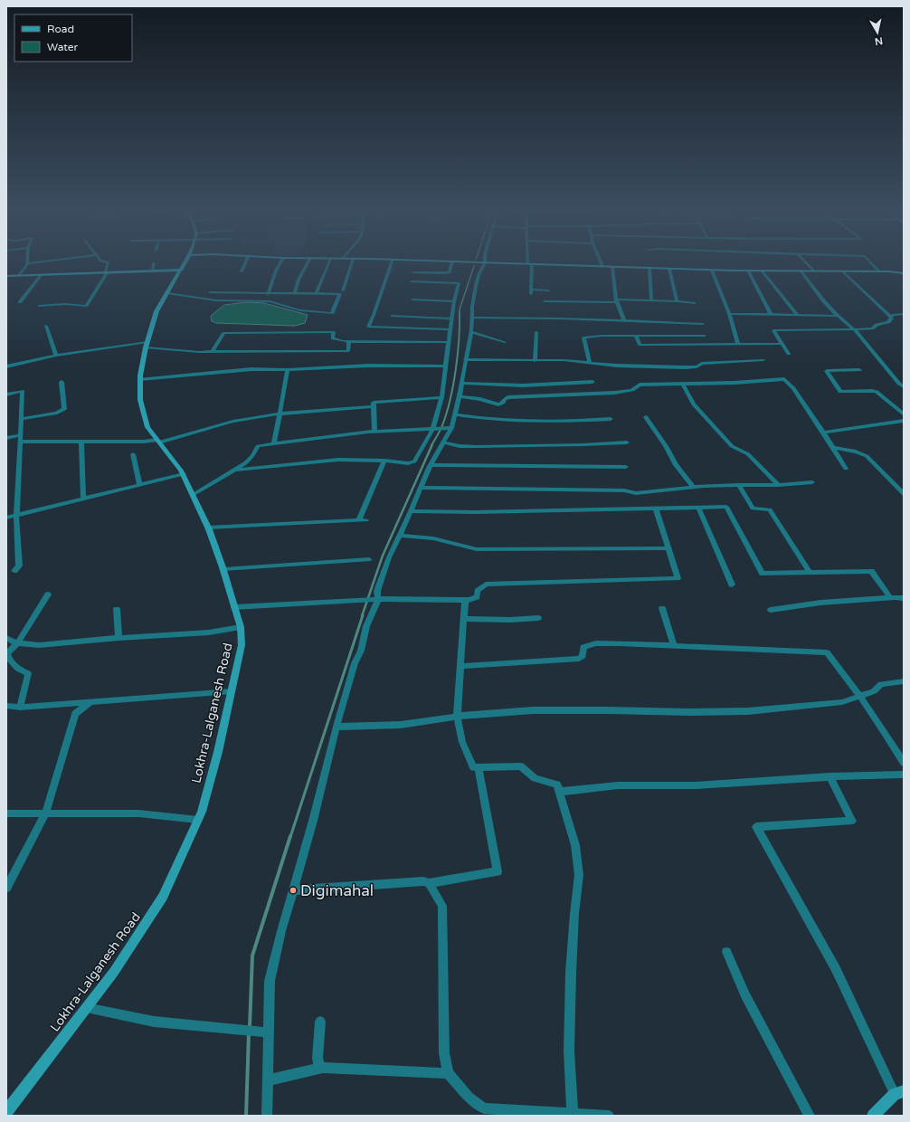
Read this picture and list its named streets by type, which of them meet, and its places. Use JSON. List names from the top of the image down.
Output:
{
  "streets": {
    "main road": ["Lokhra-Lalganesh Road"]
  },
  "places": ["Digimahal"],
  "legend": ["Road", "Water"],
  "north": "bottom"
}
